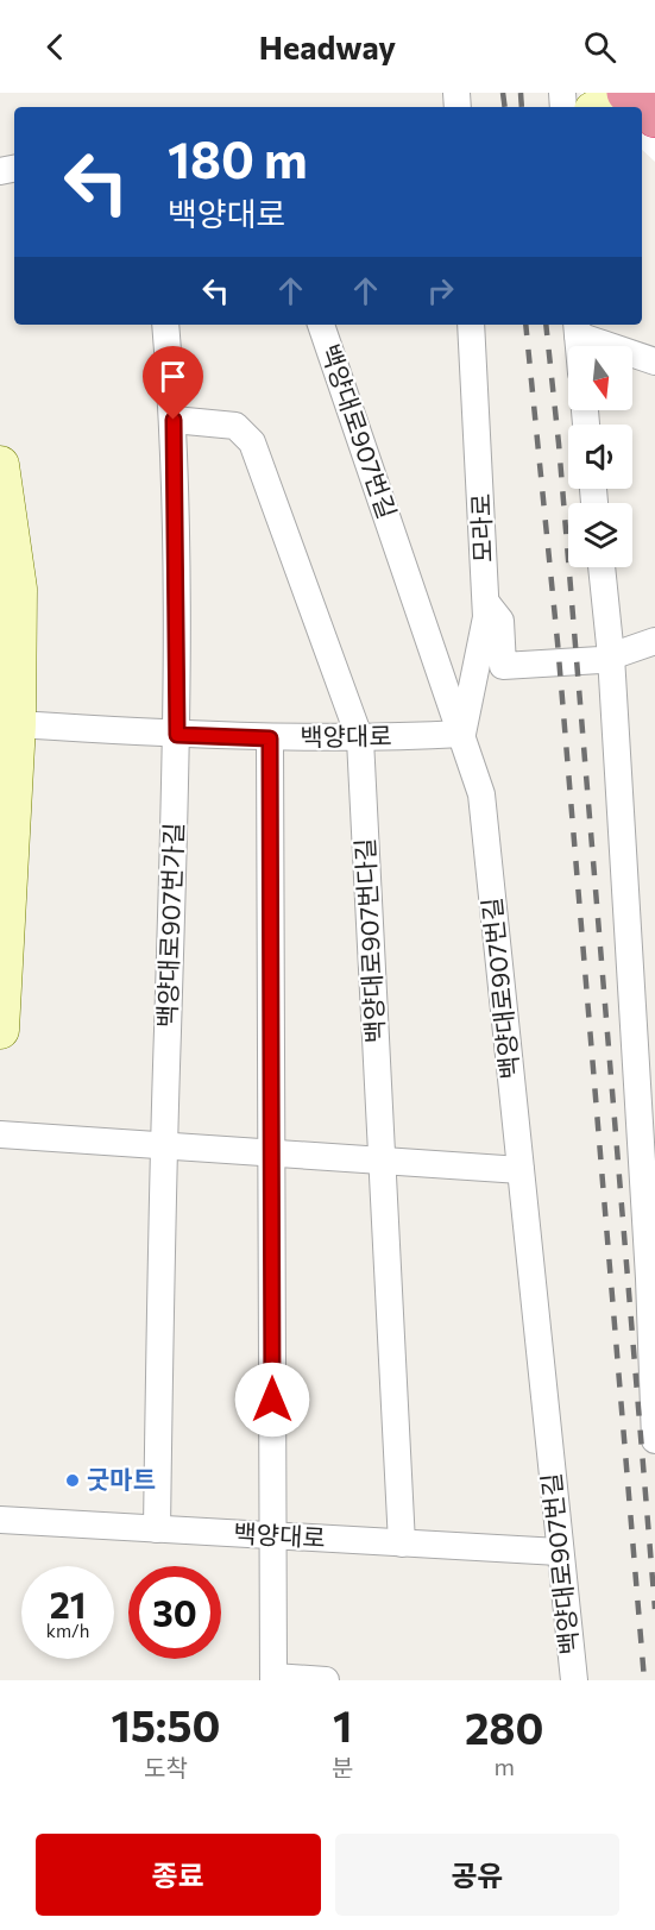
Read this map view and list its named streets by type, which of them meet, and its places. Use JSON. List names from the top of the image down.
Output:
{
  "streets": {
    "street": [
      "백양대로907번길",
      "모라로",
      "백양대로",
      "백양대로907번가길",
      "백양대로907번다길"
    ]
  },
  "crossings": [
    ["백양대로907번길", "모라로"],
    ["백양대로907번길", "백양대로"],
    ["모라로", "백양대로"],
    ["백양대로", "백양대로907번가길"],
    ["백양대로", "백양대로907번다길"],
    ["백양대로907번가길", "백양대로907번다길"]
  ],
  "places": ["굿마트"],
  "north": "bottom",
  "page": {
    "header": "Headway",
    "turn": ["180 m", "백양대로"],
    "speed": "21 km/h",
    "limit": "30",
    "eta": [
      "15:50",
      "도착",
      "1",
      "분",
      "280",
      "m"
    ],
    "buttons": ["종료", "공유"]
  }
}
